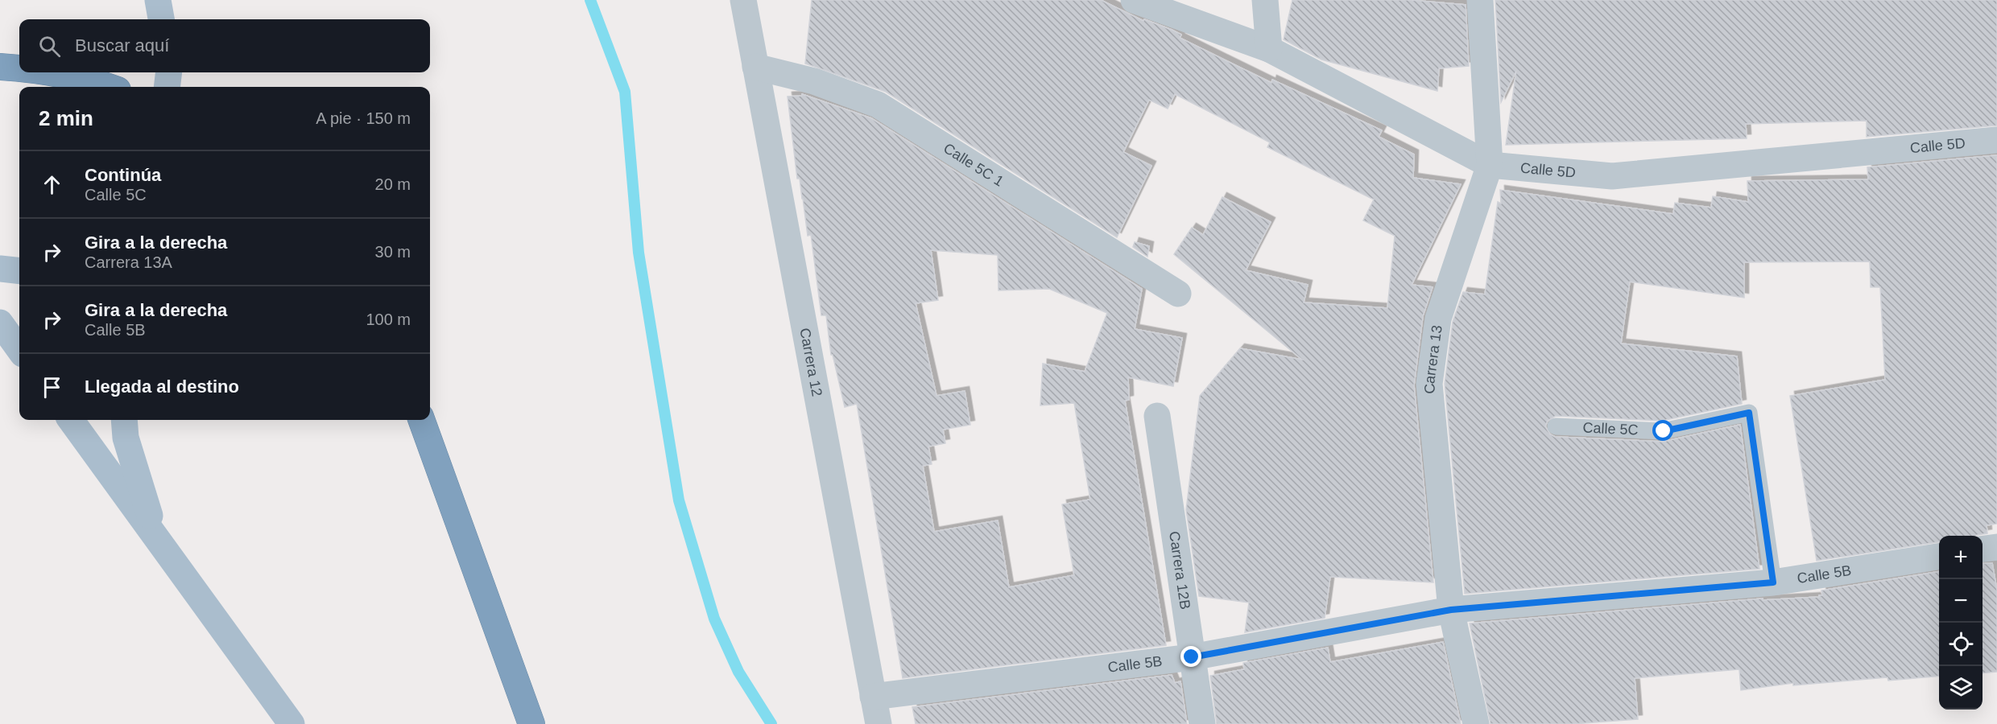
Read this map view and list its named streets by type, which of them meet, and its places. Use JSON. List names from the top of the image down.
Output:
{
  "streets": {
    "street": [
      "Calle 5D",
      "Calle 5C 1",
      "Carrera 13",
      "Carrera 12",
      "Carrera 12B",
      "Calle 5B"
    ],
    "lane": ["Calle 5C"]
  },
  "crossings": [
    ["Calle 5D", "Carrera 13"],
    ["Calle 5C 1", "Carrera 12"],
    ["Carrera 13", "Calle 5B"],
    ["Carrera 12", "Calle 5B"],
    ["Calle 5C", "Calle 5B"],
    ["Carrera 12B", "Calle 5B"]
  ],
  "page": {
    "search": "Buscar aquí",
    "heading": ["2 min", "A pie · 150 m"],
    "list": [
      ["Continúa", "Calle 5C", "20 m"],
      ["Gira a la derecha", "Carrera 13A", "30 m"],
      ["Gira a la derecha", "Calle 5B", "100 m"],
      "Llegada al destino"
    ],
    "map_buttons": ["+", "−"]
  }
}
